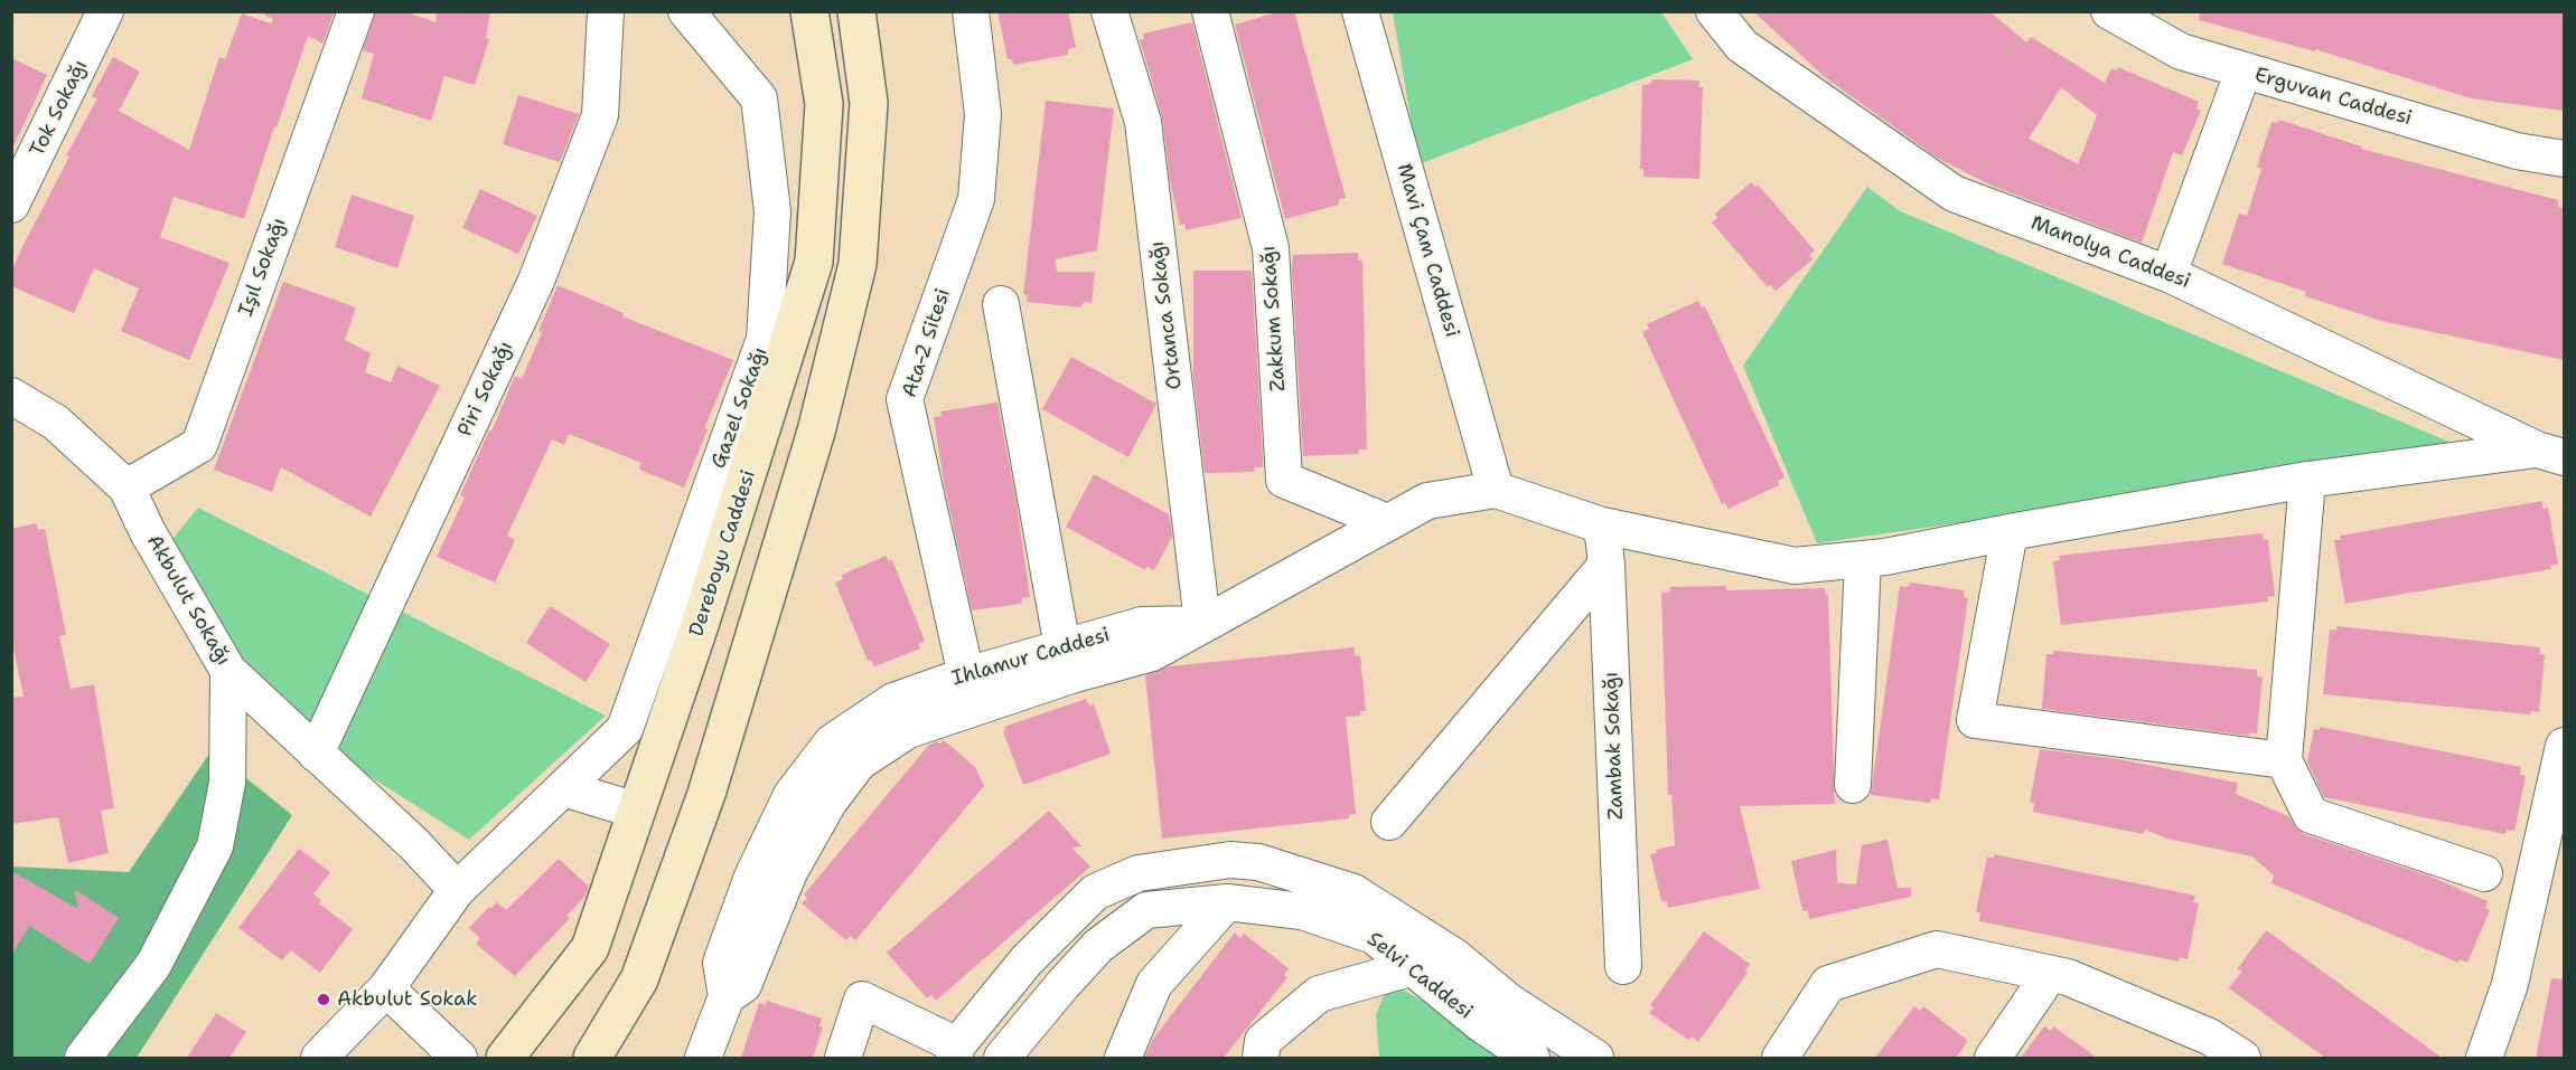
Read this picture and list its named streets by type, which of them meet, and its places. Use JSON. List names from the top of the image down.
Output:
{
  "streets": {
    "main road": ["Dereboyu Caddesi"],
    "street": [
      "Erguvan Caddesi",
      "Tok Sokağı",
      "Mavi Çam Caddesi",
      "Manolya Caddesi",
      "Işıl Sokağı",
      "Ortanca Sokağı",
      "Zakkum Sokağı",
      "Ata-2 Sitesi",
      "Piri Sokağı",
      "Gazel Sokağı",
      "Akbulut Sokağı",
      "Ihlamur Caddesi",
      "Zambak Sokağı",
      "Selvi Caddesi"
    ]
  },
  "crossings": [
    ["Mavi Çam Caddesi", "Ihlamur Caddesi"],
    ["Işıl Sokağı", "Akbulut Sokağı"],
    ["Ortanca Sokağı", "Ihlamur Caddesi"],
    ["Zakkum Sokağı", "Ihlamur Caddesi"],
    ["Ata-2 Sitesi", "Ihlamur Caddesi"],
    ["Piri Sokağı", "Akbulut Sokağı"],
    ["Gazel Sokağı", "Akbulut Sokağı"]
  ],
  "places": ["Akbulut Sokak"]
}
